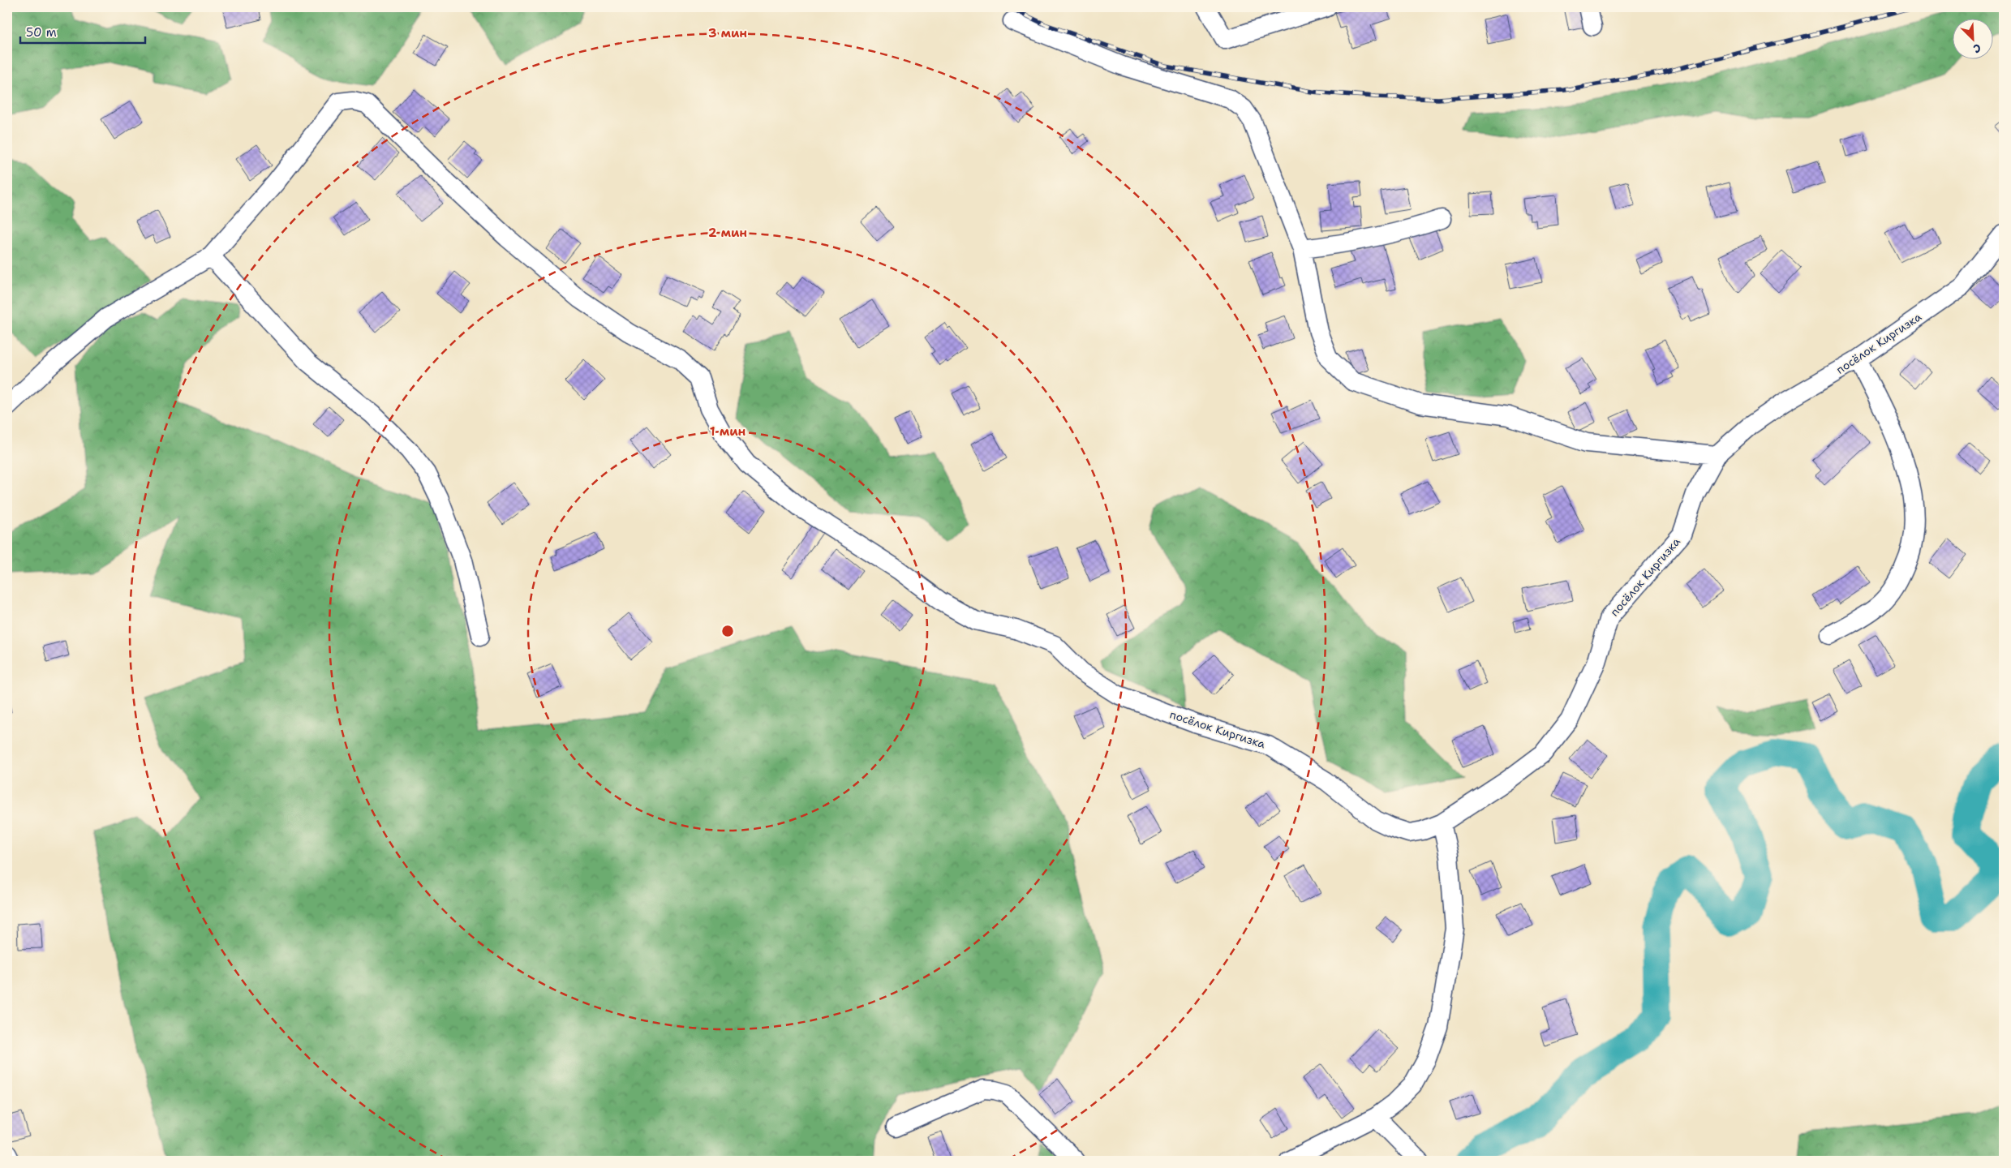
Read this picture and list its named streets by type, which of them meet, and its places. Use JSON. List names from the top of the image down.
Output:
{
  "streets": {
    "street": ["посёлок Киргизка"]
  },
  "scale_bar": "50 m",
  "north": "bottom right",
  "rings": ["3 мин", "2 мин", "1 мин"]
}
